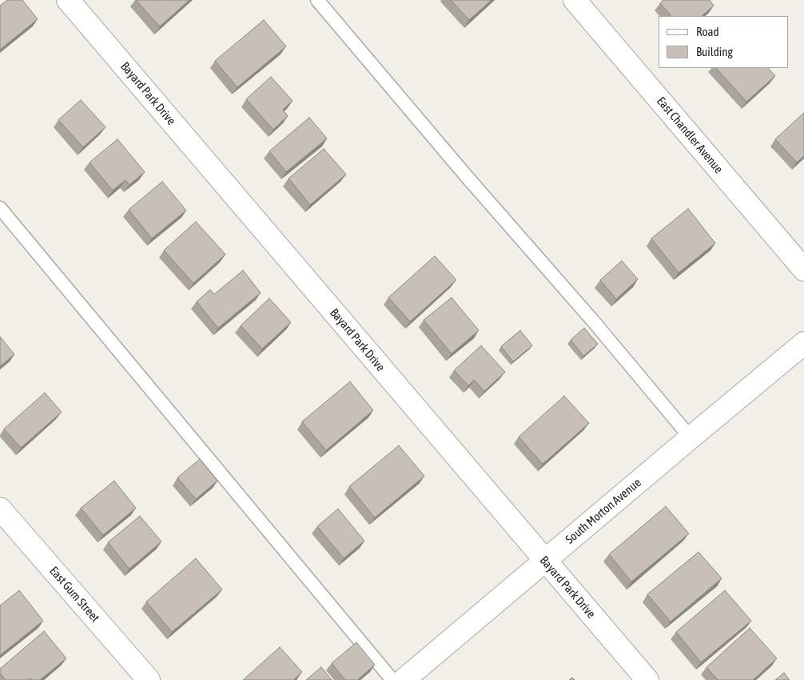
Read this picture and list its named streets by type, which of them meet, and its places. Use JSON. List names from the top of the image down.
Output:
{
  "streets": {
    "street": [
      "Bayard Park Drive",
      "East Chandler Avenue",
      "South Morton Avenue",
      "East Gum Street"
    ]
  },
  "crossings": [
    ["Bayard Park Drive", "South Morton Avenue"]
  ],
  "legend": ["Road", "Building"]
}
